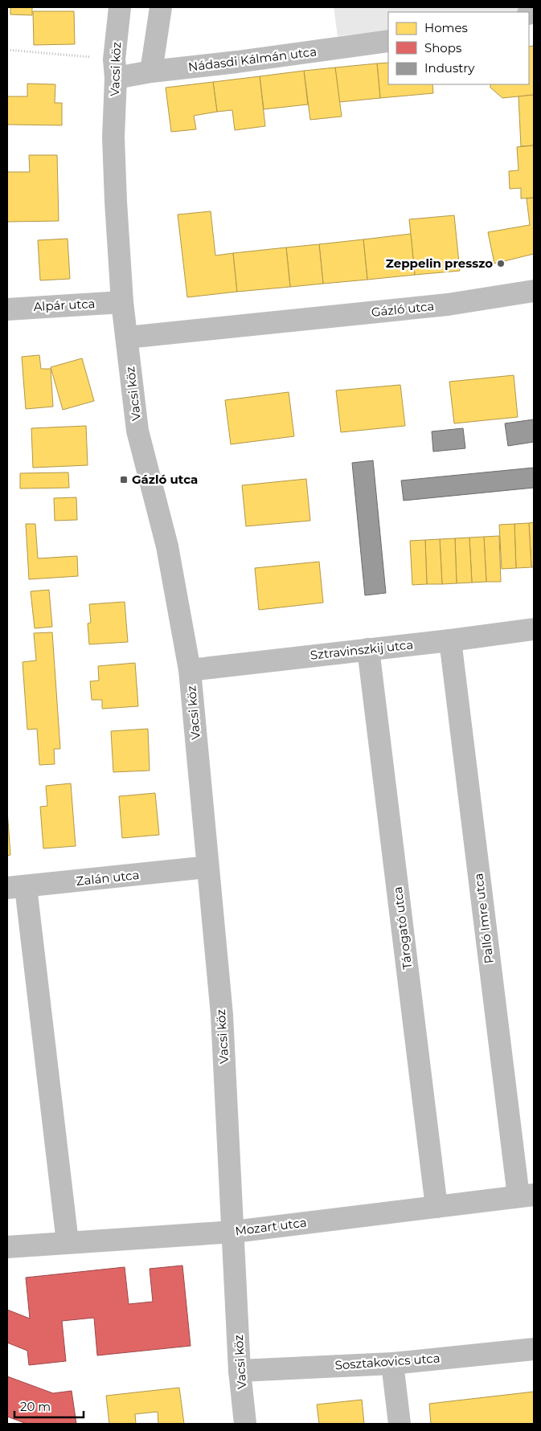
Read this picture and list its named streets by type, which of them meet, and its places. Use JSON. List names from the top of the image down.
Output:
{
  "streets": {
    "street": [
      "Nádasdi Kálmán utca",
      "Vacsi köz",
      "Alpár utca",
      "Gázló utca",
      "Sztravinszkij utca",
      "Zalán utca",
      "Palló Imre utca",
      "Tárogató utca",
      "Mozart utca",
      "Sosztakovics utca"
    ]
  },
  "crossings": [
    ["Nádasdi Kálmán utca", "Vacsi köz"],
    ["Vacsi köz", "Alpár utca"],
    ["Vacsi köz", "Gázló utca"],
    ["Vacsi köz", "Sztravinszkij utca"],
    ["Vacsi köz", "Zalán utca"],
    ["Vacsi köz", "Mozart utca"],
    ["Vacsi köz", "Sosztakovics utca"],
    ["Sztravinszkij utca", "Palló Imre utca"],
    ["Sztravinszkij utca", "Tárogató utca"],
    ["Palló Imre utca", "Mozart utca"],
    ["Tárogató utca", "Mozart utca"]
  ],
  "places": {
    "other": ["Zeppelin presszo"],
    "transit": ["Gázló utca"]
  },
  "legend": ["Homes", "Shops", "Industry"],
  "scale_bar": "20 m"
}
